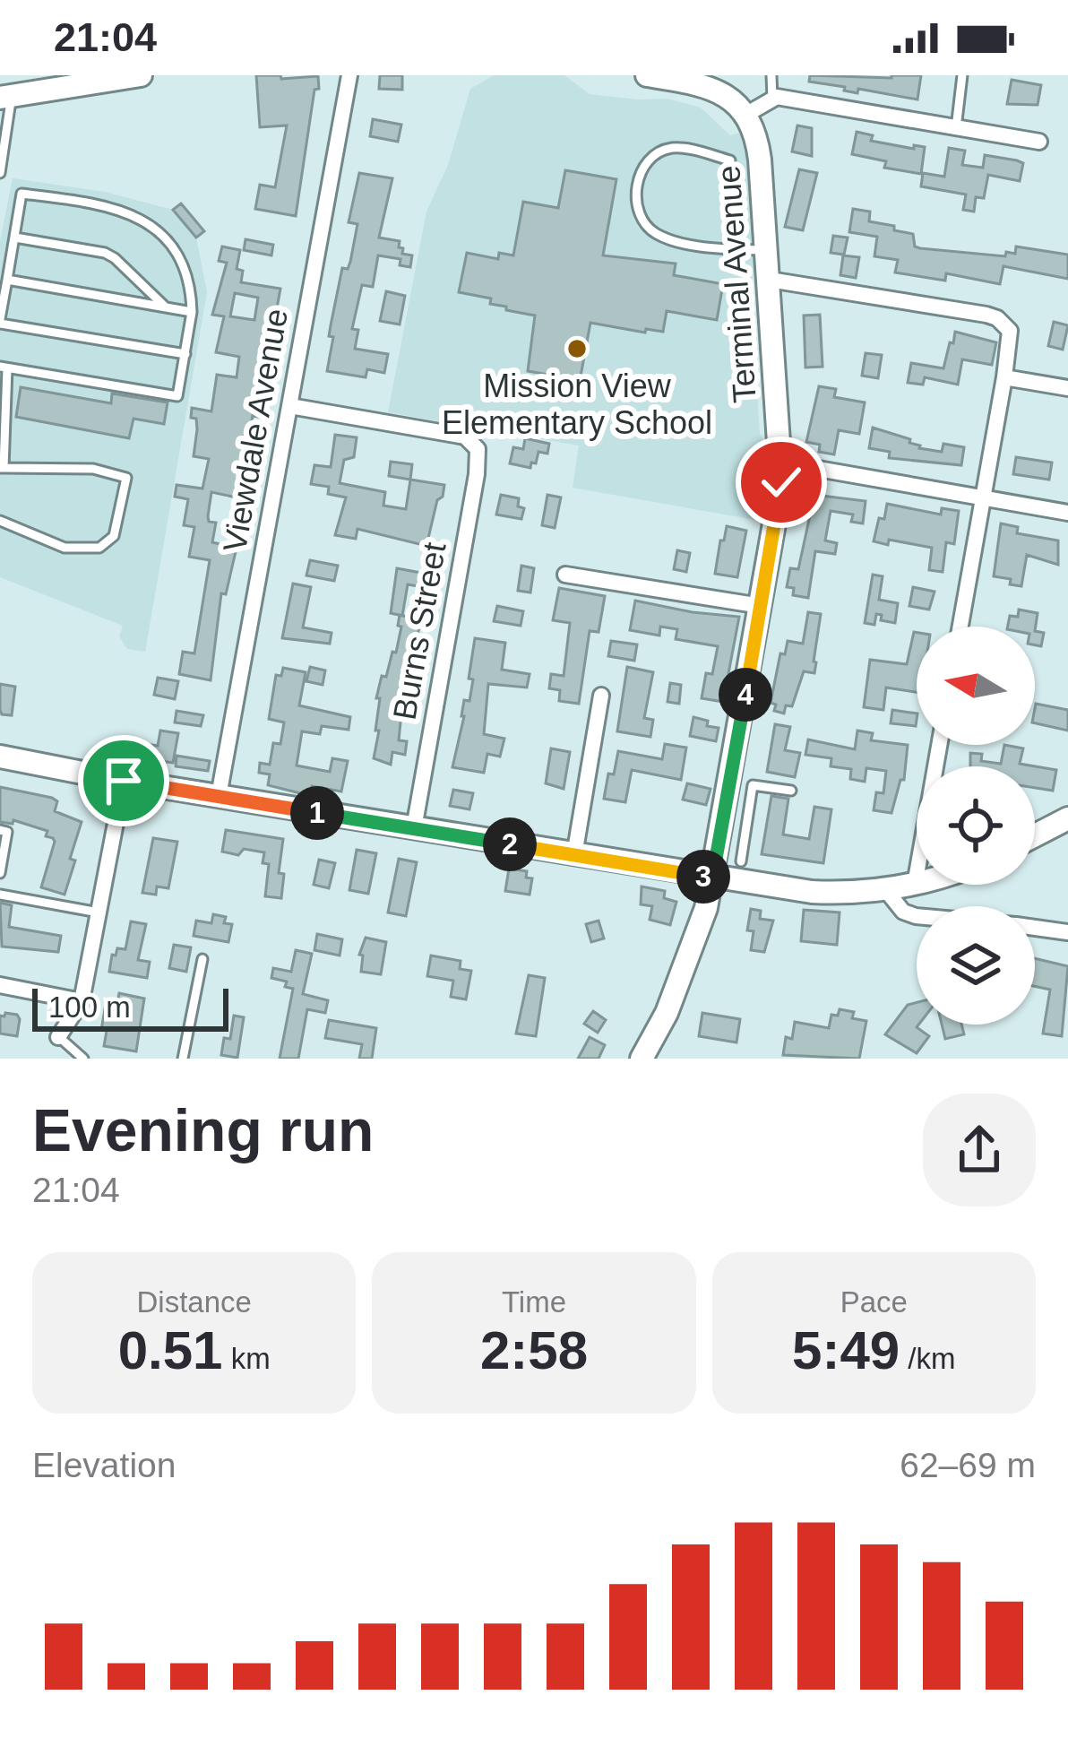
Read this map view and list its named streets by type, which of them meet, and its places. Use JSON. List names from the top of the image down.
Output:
{
  "streets": {
    "main road": ["Terminal Avenue"],
    "street": ["Viewdale Avenue", "Burns Street"]
  },
  "crossings": [
    ["Viewdale Avenue", "Burns Street"]
  ],
  "places": ["Mission View Elementary School"],
  "scale_bar": "100 m",
  "north": "left",
  "page": {
    "status": "21:04",
    "pins": [
      "4",
      "1",
      "2",
      "3"
    ],
    "scale": "100 m",
    "heading": ["Evening run", "21:04"],
    "stats": [
      ["Distance", "0.51 km"],
      ["Time", "2:58"],
      ["Pace", "5:49 /km"]
    ],
    "chart": ["Elevation", "62–69 m"]
  }
}
